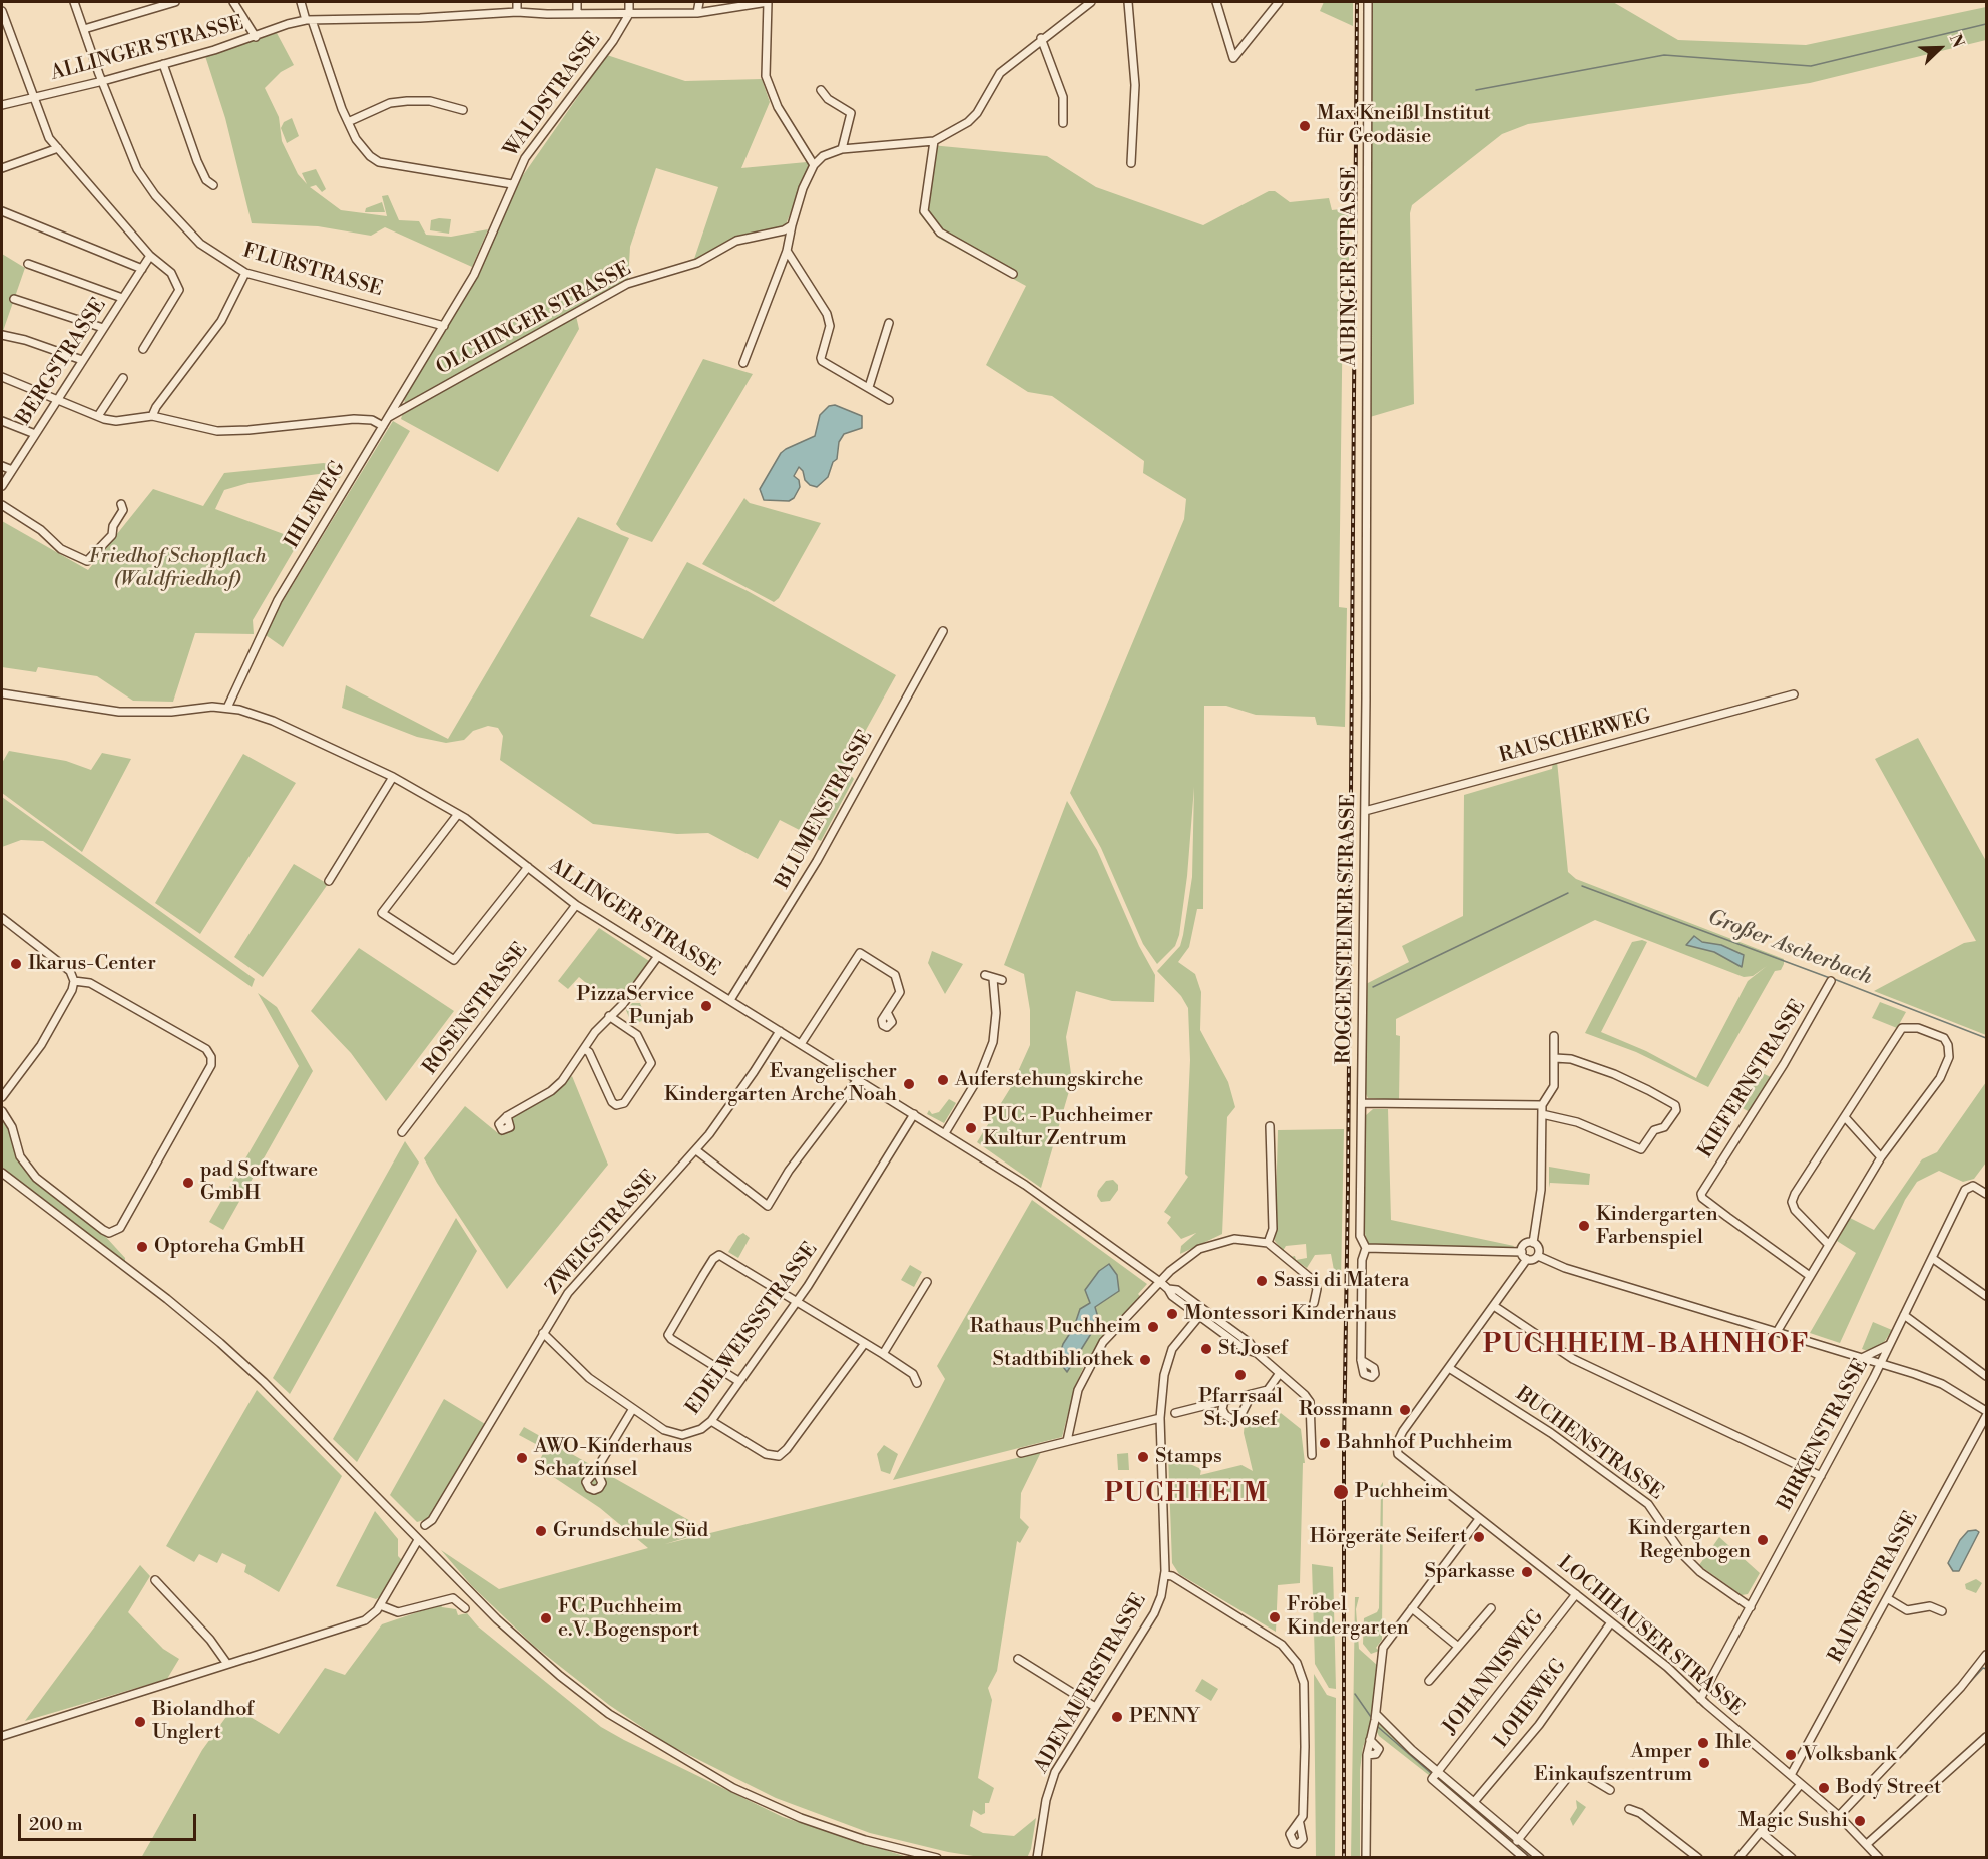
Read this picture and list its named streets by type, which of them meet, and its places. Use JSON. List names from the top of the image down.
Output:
{
  "streets": {
    "street": [
      "ALLINGER STRASSE",
      "WALDSTRASSE",
      "AUBINGER STRASSE",
      "FLURSTRASSE",
      "OLCHINGER STRASSE",
      "BERGSTRASSE",
      "IHLEWEG",
      "RAUSCHERWEG",
      "BLUMENSTRASSE",
      "ROGGENSTEINER STRASSE",
      "ROSENSTRASSE",
      "KIEFERNSTRASSE",
      "ZWEIGSTRASSE",
      "EDELWEISSSTRASSE",
      "BIRKENSTRASSE",
      "BUCHENSTRASSE",
      "RAINERSTRASSE",
      "LOCHHAUSER STRASSE",
      "JOHANNISWEG",
      "ADENAUERSTRASSE",
      "LOHEWEG"
    ]
  },
  "crossings": [
    ["ALLINGER STRASSE", "WALDSTRASSE"],
    ["ALLINGER STRASSE", "FLURSTRASSE"],
    ["ALLINGER STRASSE", "IHLEWEG"],
    ["ALLINGER STRASSE", "BLUMENSTRASSE"],
    ["ALLINGER STRASSE", "ROSENSTRASSE"],
    ["ALLINGER STRASSE", "ZWEIGSTRASSE"],
    ["ALLINGER STRASSE", "EDELWEISSSTRASSE"],
    ["ALLINGER STRASSE", "ADENAUERSTRASSE"],
    ["WALDSTRASSE", "FLURSTRASSE"],
    ["WALDSTRASSE", "IHLEWEG"],
    ["AUBINGER STRASSE", "ROGGENSTEINER STRASSE"],
    ["FLURSTRASSE", "IHLEWEG"],
    ["OLCHINGER STRASSE", "IHLEWEG"],
    ["RAUSCHERWEG", "ROGGENSTEINER STRASSE"],
    ["ZWEIGSTRASSE", "EDELWEISSSTRASSE"],
    ["BIRKENSTRASSE", "BUCHENSTRASSE"],
    ["BIRKENSTRASSE", "LOCHHAUSER STRASSE"],
    ["BUCHENSTRASSE", "LOCHHAUSER STRASSE"],
    ["RAINERSTRASSE", "LOCHHAUSER STRASSE"],
    ["LOCHHAUSER STRASSE", "JOHANNISWEG"],
    ["LOCHHAUSER STRASSE", "LOHEWEG"]
  ],
  "districts": ["PUCHHEIM-BAHNHOF", "PUCHHEIM"],
  "water": ["Großer Ascherbach"],
  "parks": ["Friedhof Schopflach (Waldfriedhof)"],
  "places": [
    "Max Kneißl Institut für Geodäsie",
    "Ikarus-Center",
    "PizzaService Punjab",
    "Auferstehungskirche",
    "Evangelischer Kindergarten Arche Noah",
    "PUC - Puchheimer Kultur Zentrum",
    "pad Software GmbH",
    "Kindergarten Farbenspiel",
    "Optoreha GmbH",
    "Sassi di Matera",
    "Montessori Kinderhaus",
    "Rathaus Puchheim",
    "St.Josef",
    "Stadtbibliothek",
    "Pfarrsaal St. Josef",
    "Rossmann",
    "Bahnhof Puchheim",
    "Stamps",
    "AWO-Kinderhaus Schatzinsel",
    "Puchheim",
    "Grundschule Süd",
    "Hörgeräte Seifert",
    "Kindergarten Regenbogen",
    "Sparkasse",
    "Fröbel Kindergarten",
    "FC Puchheim e.V. Bogensport",
    "PENNY",
    "Biolandhof Unglert",
    "Ihle",
    "Volksbank",
    "Amper Einkaufszentrum",
    "Body Street",
    "Magic Sushi"
  ],
  "scale_bar": "200 m",
  "north": "top right"
}
